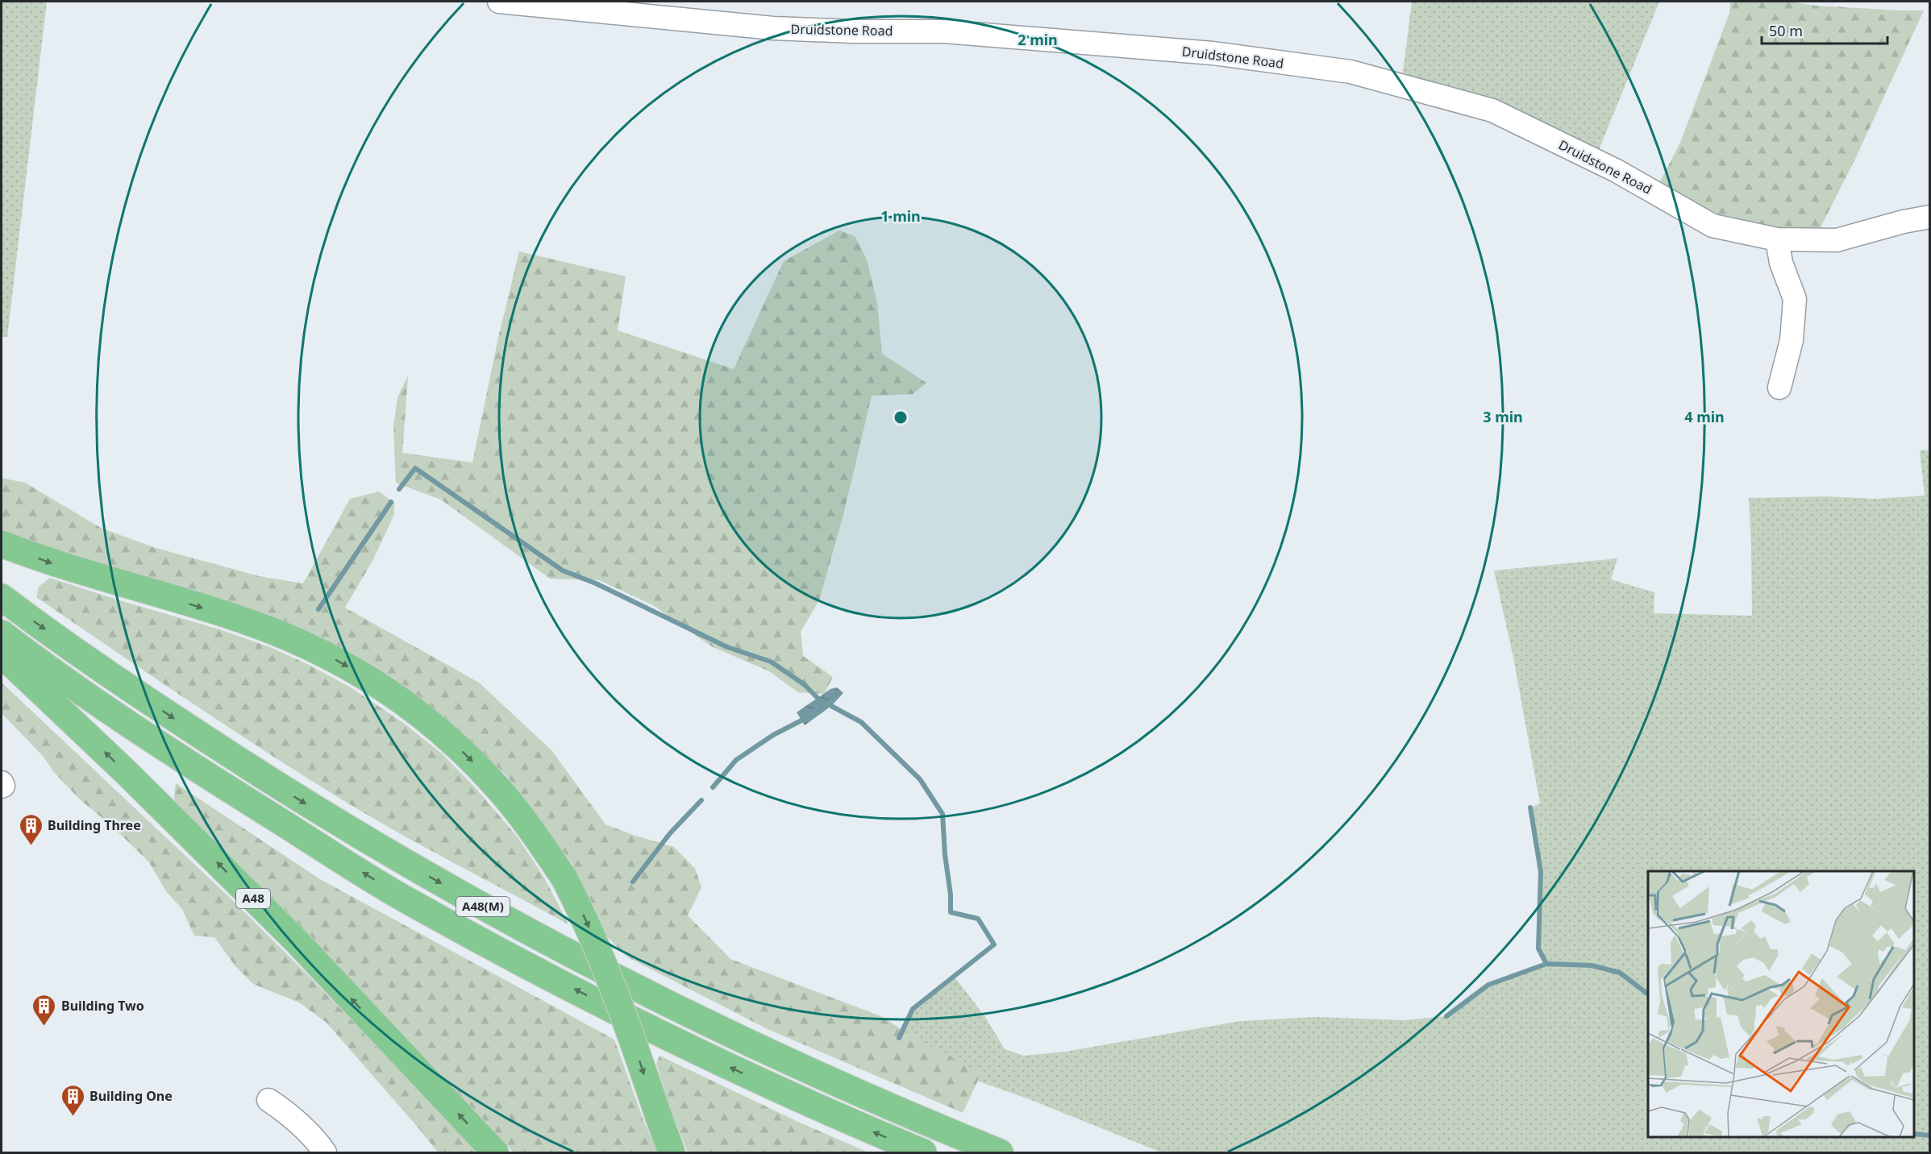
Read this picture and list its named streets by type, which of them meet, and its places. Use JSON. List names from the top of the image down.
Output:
{
  "streets": {
    "highway": ["A48", "A48(M)"],
    "street": ["Druidstone Road"]
  },
  "places": {
    "building": ["Building Three", "Building Two", "Building One"]
  },
  "scale_bar": "50 m",
  "rings": [
    "2 min",
    "1 min",
    "3 min",
    "4 min"
  ]
}
